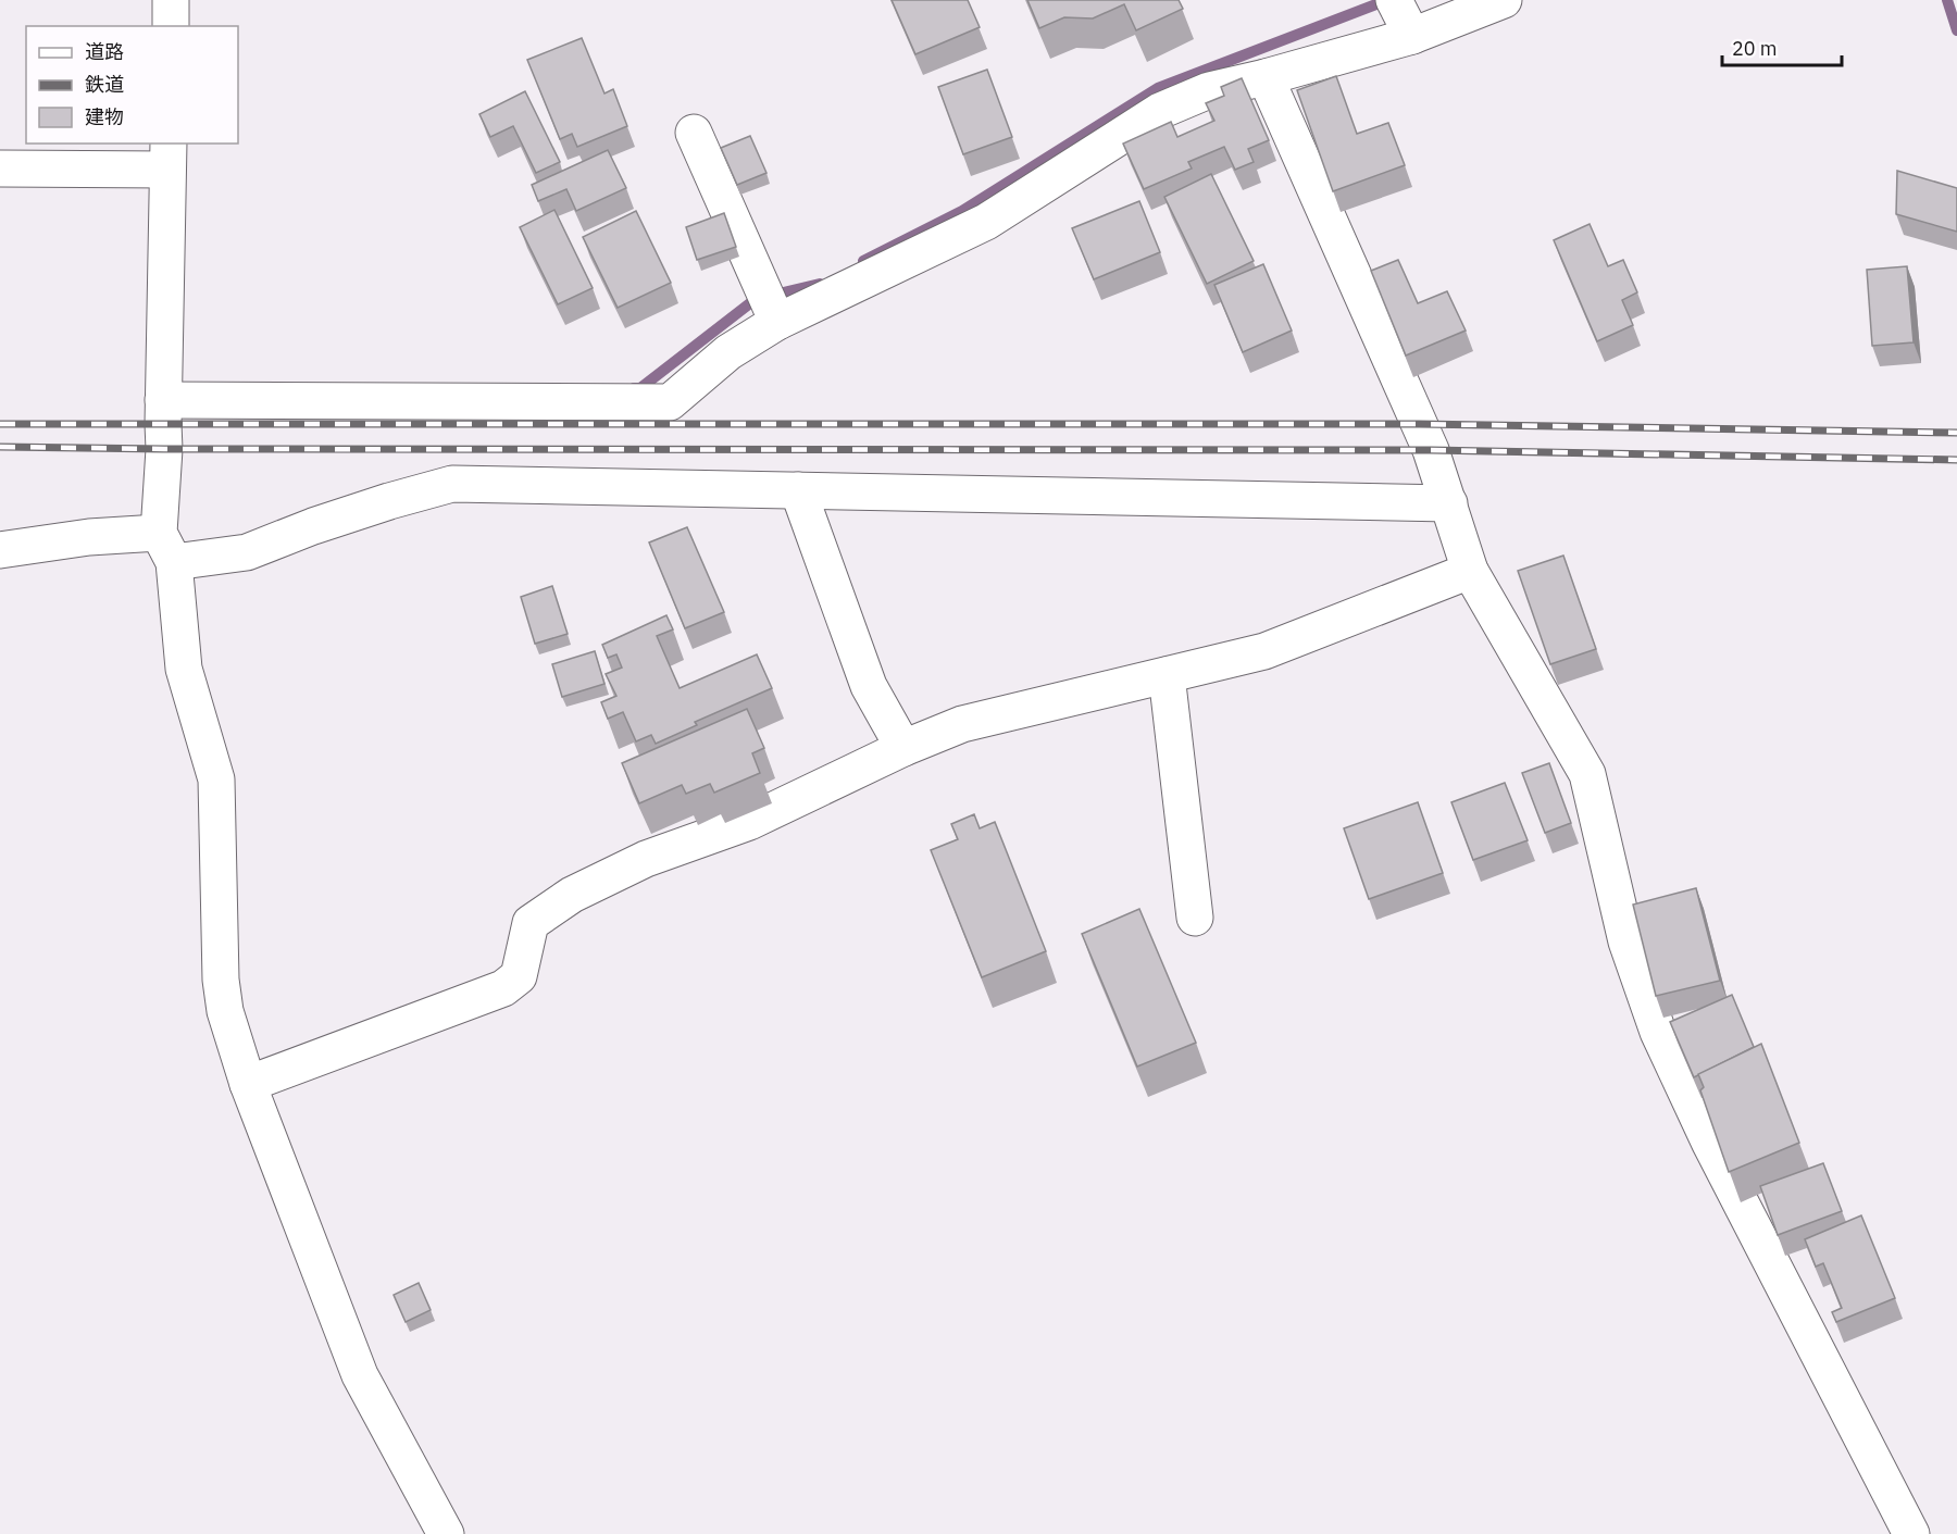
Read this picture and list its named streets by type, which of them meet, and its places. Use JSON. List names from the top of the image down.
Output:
{
  "legend": ["道路", "鉄道", "建物"],
  "scale_bar": "20 m"
}
